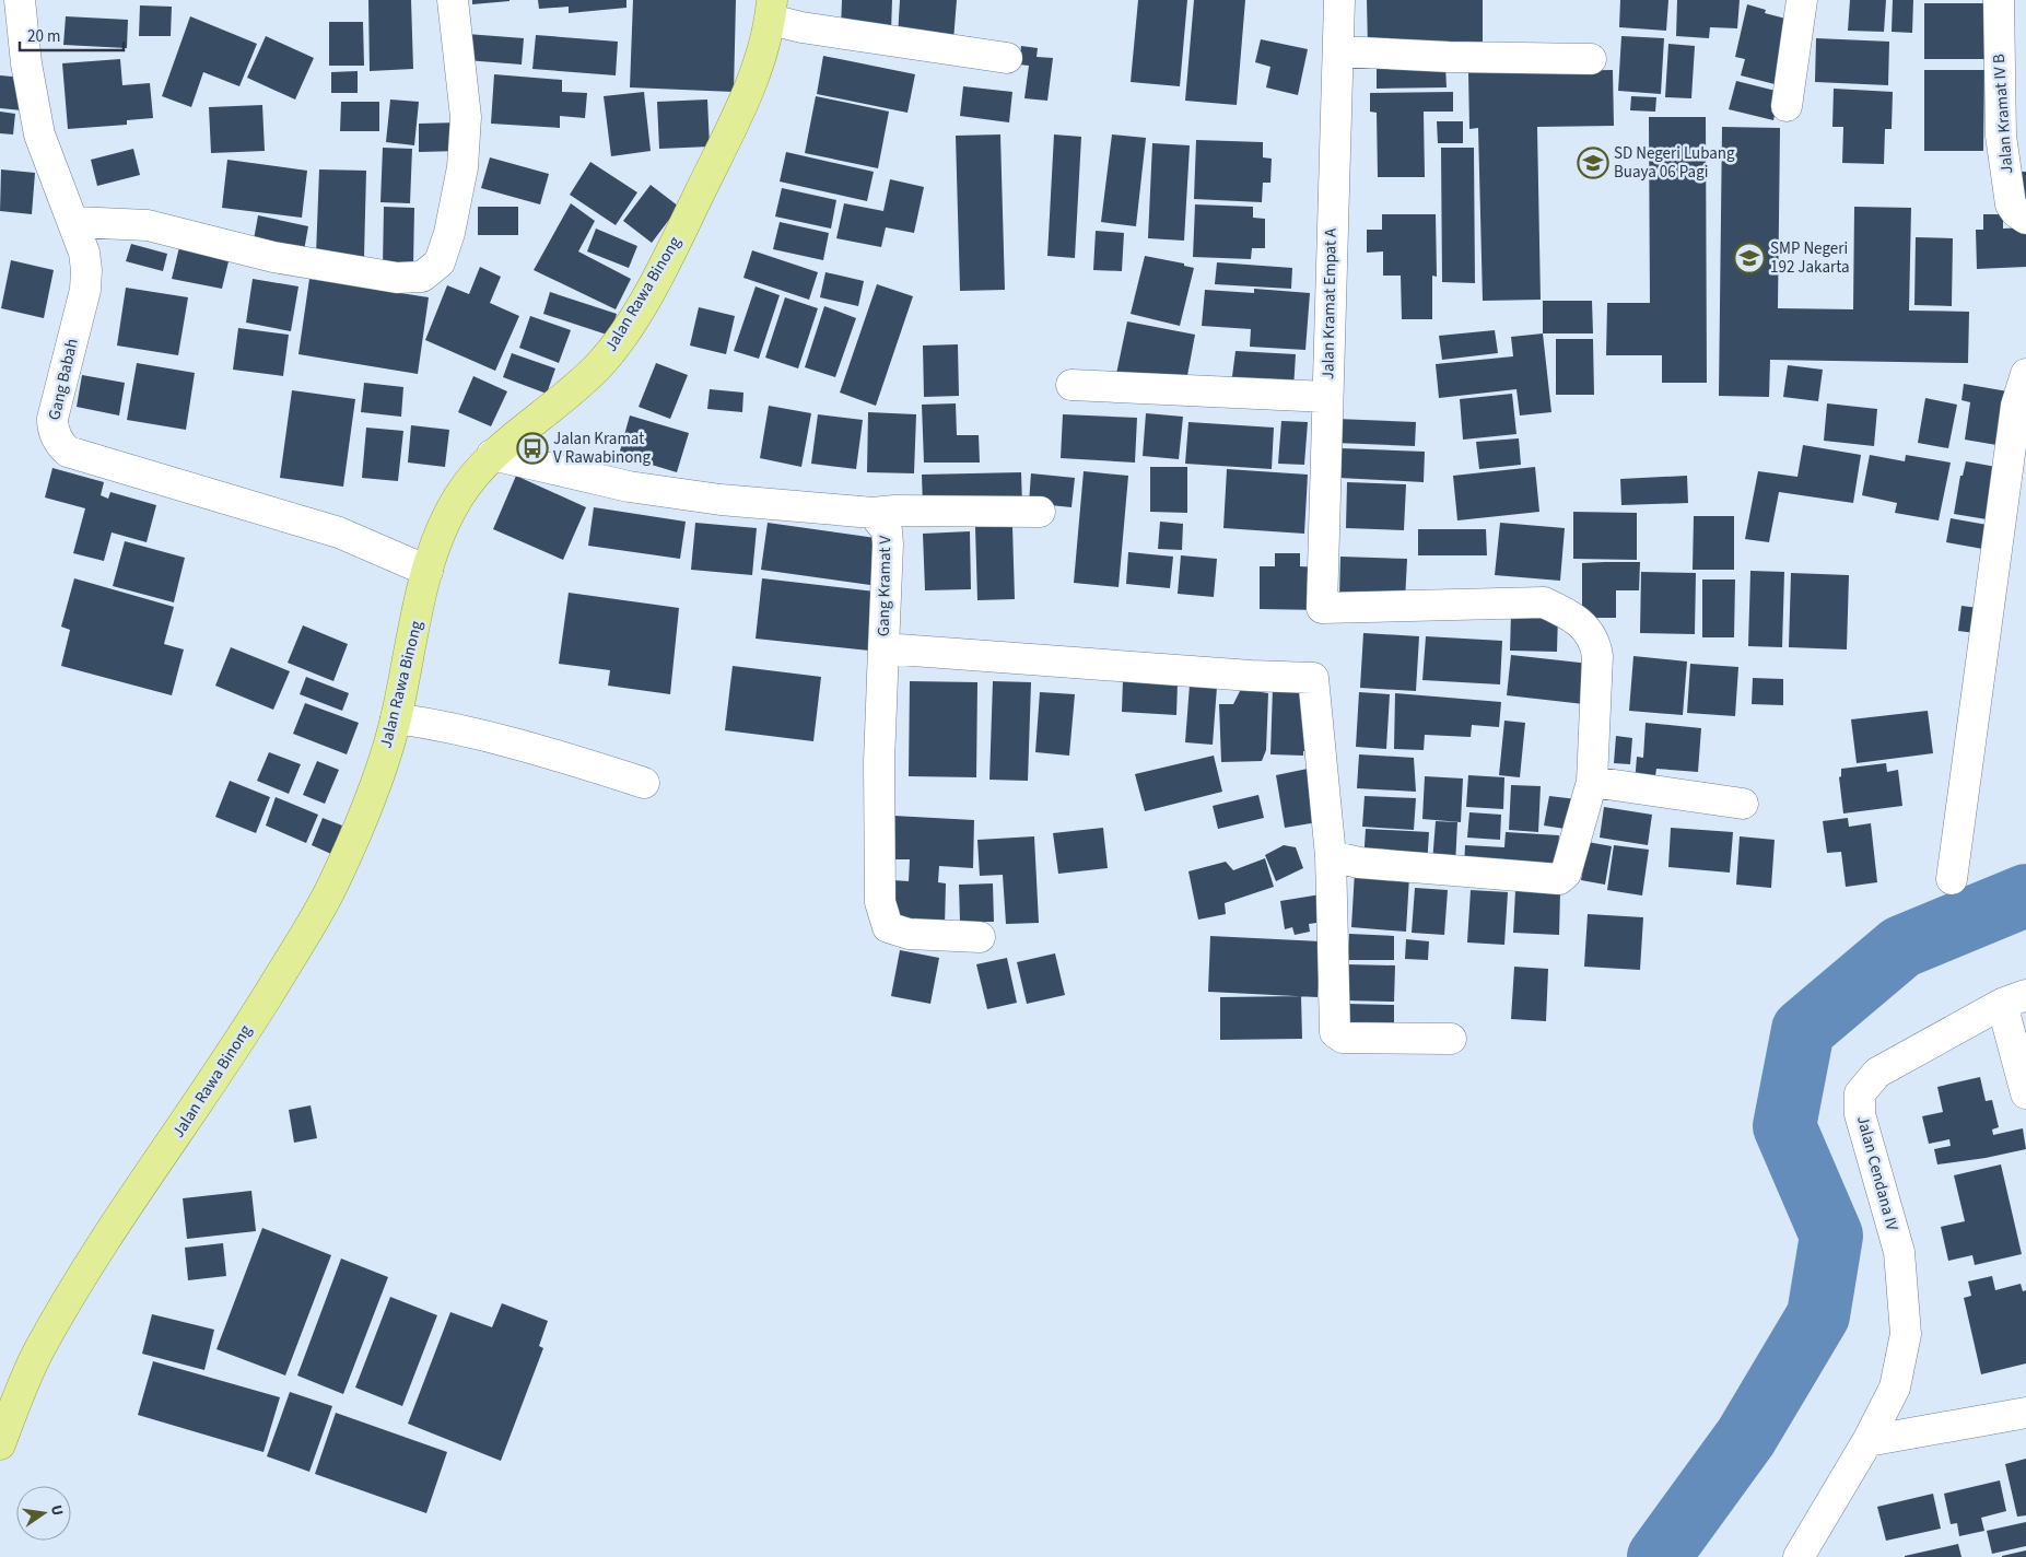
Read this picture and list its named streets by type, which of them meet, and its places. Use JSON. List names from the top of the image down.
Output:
{
  "streets": {
    "main road": ["Jalan Rawa Binong"],
    "street": [
      "Jalan Kramat IV B",
      "Jalan Kramat Empat A",
      "Gang Babah",
      "Gang Kramat V",
      "Jalan Cendana IV"
    ]
  },
  "crossings": [
    ["Jalan Rawa Binong", "Gang Babah"],
    ["Jalan Rawa Binong", "Gang Kramat V"]
  ],
  "places": {
    "school or university": ["SD Negeri Lubang Buaya 06 Pagi", "SMP Negeri 192 Jakarta"],
    "bus stop": ["Jalan Kramat V Rawabinong"]
  },
  "scale_bar": "20 m",
  "north": "right"
}
